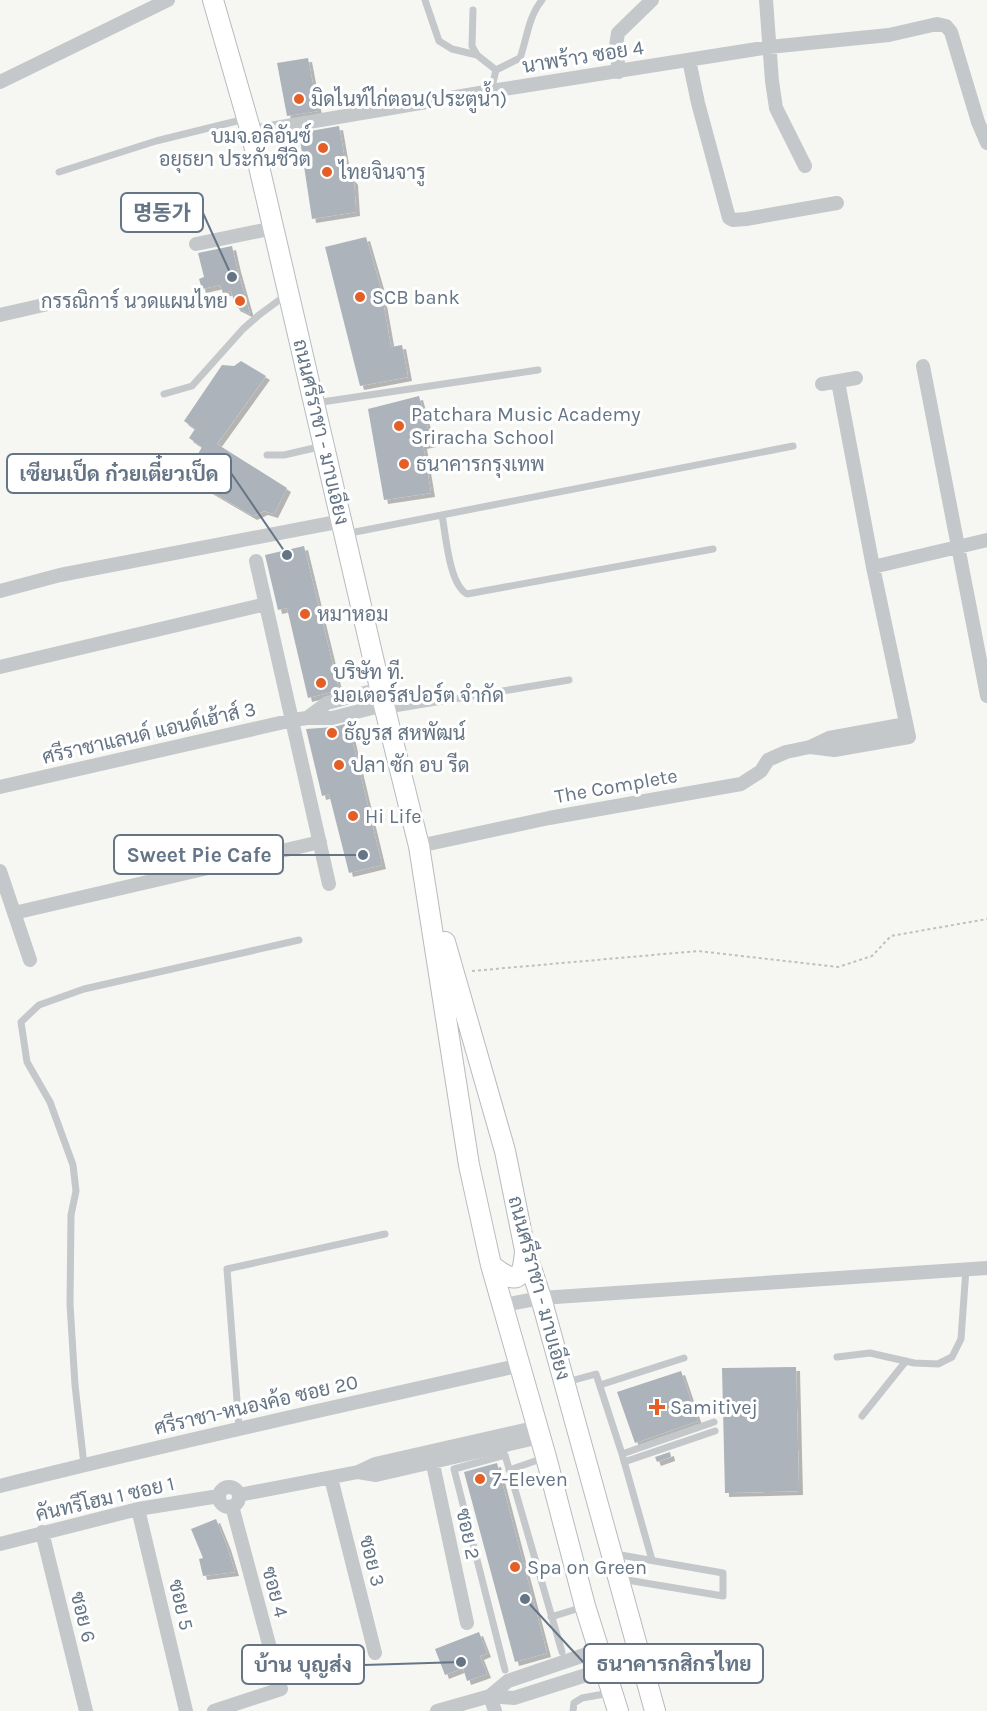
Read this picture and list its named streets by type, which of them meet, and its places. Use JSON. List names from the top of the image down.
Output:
{
  "streets": {
    "main road": ["ถนนศรีราชา - มาบเอียง"],
    "street": [
      "นาพร้าว ซอย 4",
      "ศรีราชาแลนด์ แอนด์เฮ้าส์ 3",
      "The Complete",
      "ศรีราชา-หนองค้อ ซอย 20",
      "คันทรีโฮม 1 ซอย 1",
      "ซอย 2",
      "ซอย 3",
      "ซอย 4",
      "ซอย 5",
      "ซอย 6"
    ]
  },
  "crossings": [
    ["นาพร้าว ซอย 4", "ถนนศรีราชา - มาบเอียง"],
    ["ถนนศรีราชา - มาบเอียง", "ศรีราชาแลนด์ แอนด์เฮ้าส์ 3"],
    ["ถนนศรีราชา - มาบเอียง", "The Complete"],
    ["ถนนศรีราชา - มาบเอียง", "ศรีราชา-หนองค้อ ซอย 20"],
    ["คันทรีโฮม 1 ซอย 1", "ซอย 4"],
    ["คันทรีโฮม 1 ซอย 1", "ซอย 5"],
    ["คันทรีโฮม 1 ซอย 1", "ซอย 6"]
  ],
  "places": {
    "other": [
      "มิดไนท์ไก่ตอน(ประตูน้ำ)",
      "บมจ.อลิอันซ์ อยุธยา ประกันชีวิต",
      "ไทยจินจารู",
      "명동가",
      "SCB bank",
      "กรรณิการ์ นวดแผนไทย",
      "Patchara Music Academy Sriracha School",
      "ธนาคารกรุงเทพ",
      "เซียนเป็ด ก๋วยเตี๋ยวเป็ด",
      "หมาหอม",
      "บริษัท ที. มอเตอร์สปอร์ต จำกัด",
      "ธัญรส สหพัฒน์",
      "ปลา ซัก อบ รีด",
      "Hi Life",
      "Sweet Pie Cafe",
      "7-Eleven",
      "Spa on Green",
      "ธนาคารกสิกรไทย",
      "บ้าน บุญส่ง"
    ],
    "health": ["Samitivej"]
  }
}
